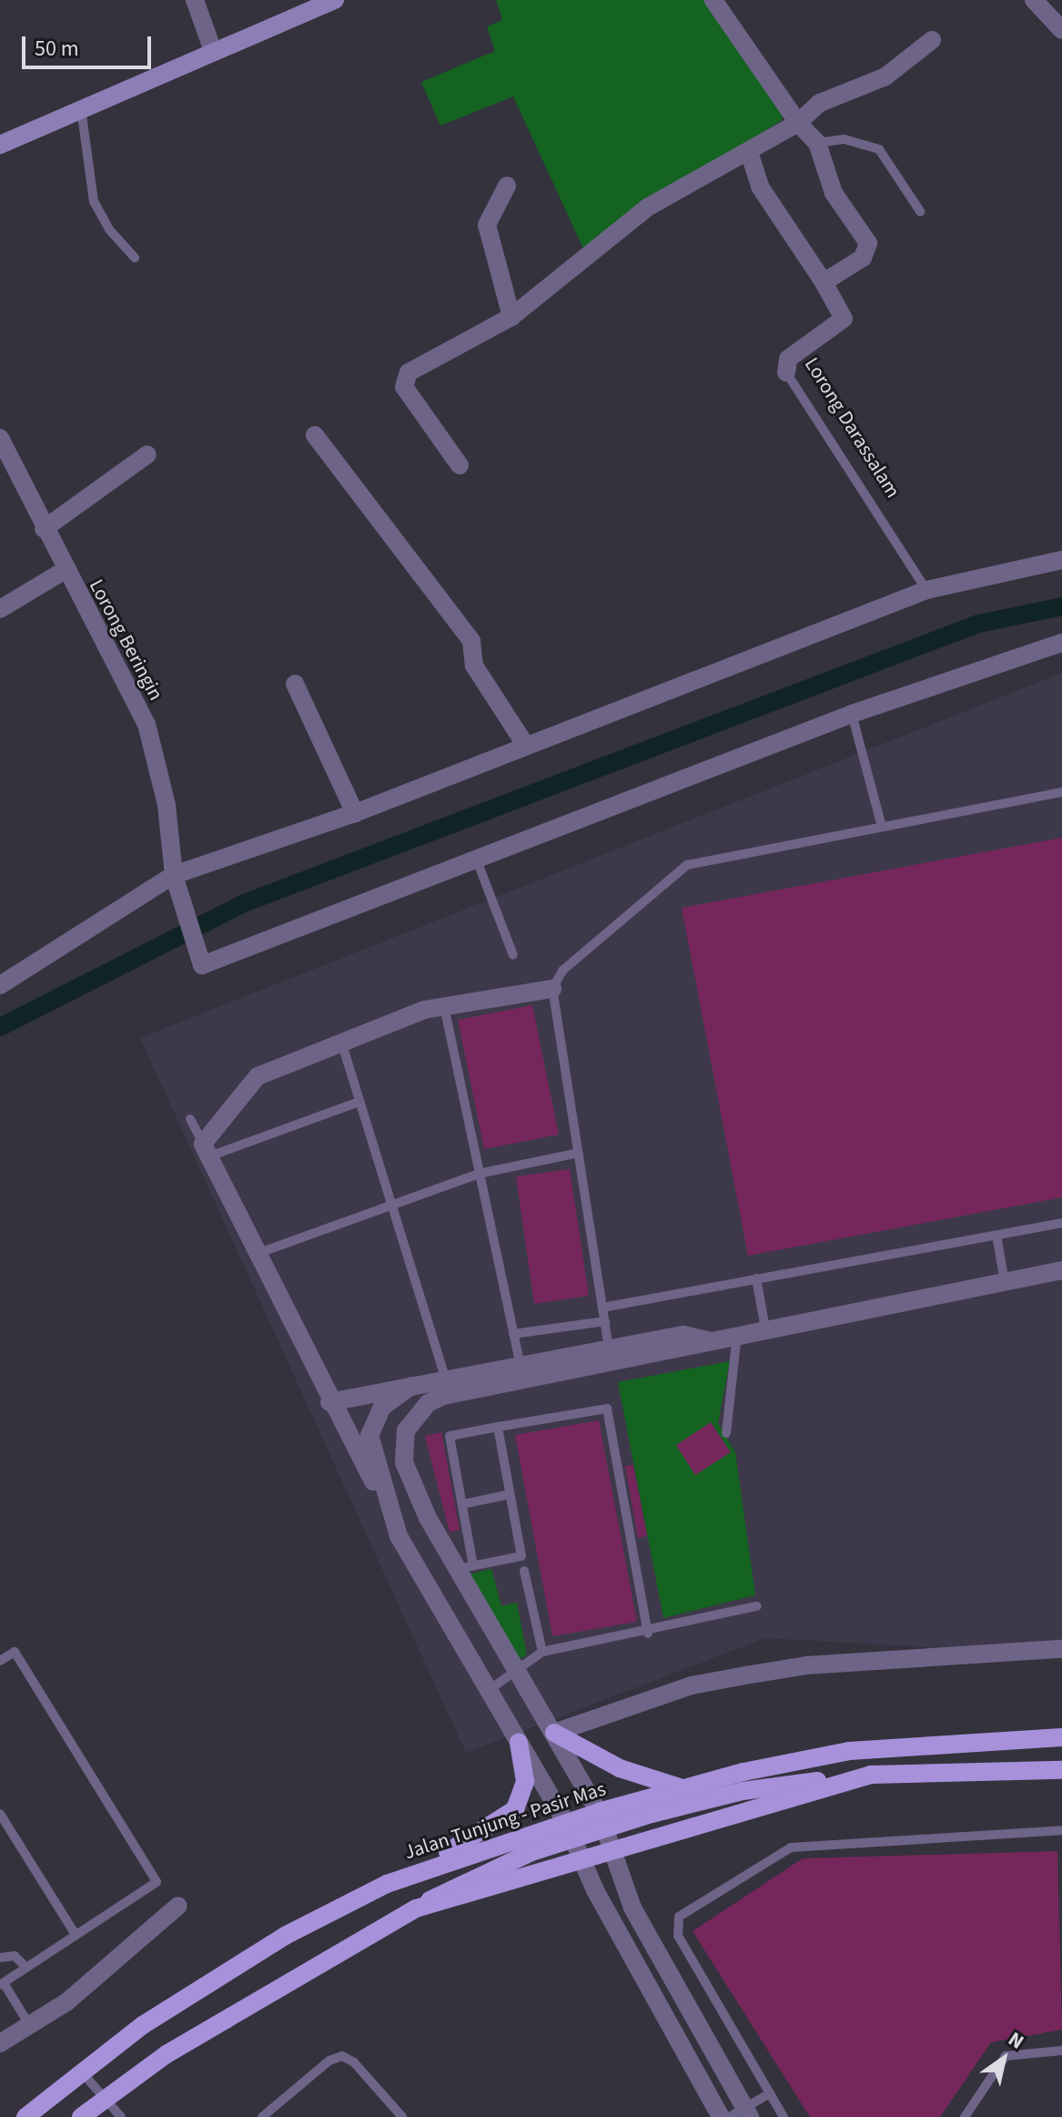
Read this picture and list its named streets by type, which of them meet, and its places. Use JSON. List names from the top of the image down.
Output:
{
  "streets": {
    "main road": ["Jalan Tunjung - Pasir Mas"],
    "street": ["Lorong Darassalam", "Lorong Beringin"]
  },
  "scale_bar": "50 m",
  "north": "top right"
}
